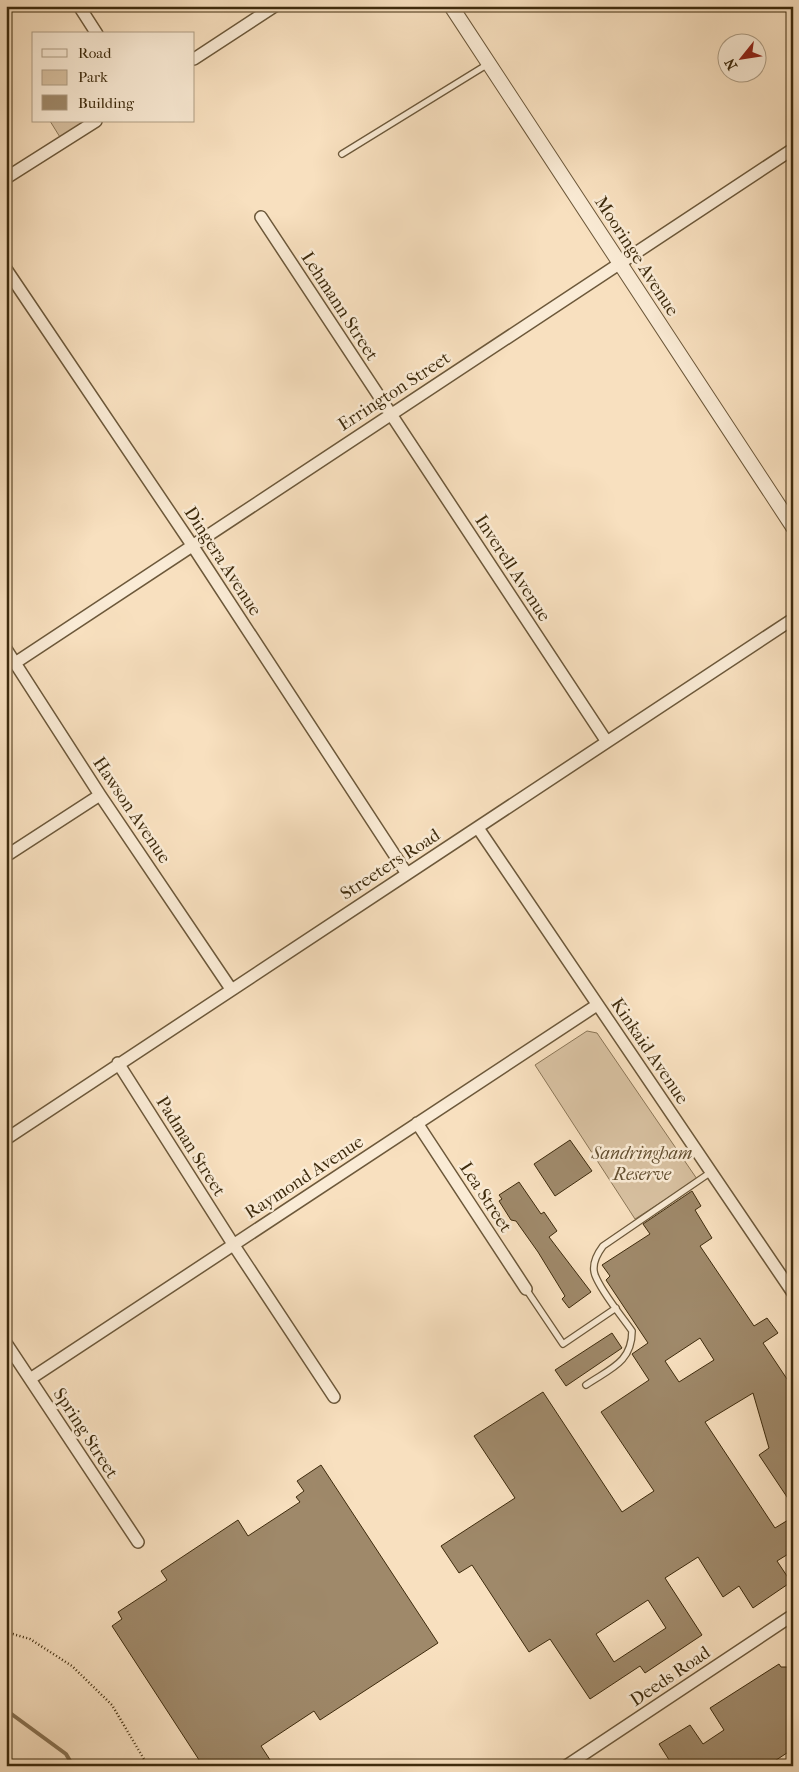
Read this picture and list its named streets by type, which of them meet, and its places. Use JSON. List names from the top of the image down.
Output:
{
  "streets": {
    "street": [
      "Mooringe Avenue",
      "Lehmann Street",
      "Errington Street",
      "Dingera Avenue",
      "Inverell Avenue",
      "Hawson Avenue",
      "Streeters Road",
      "Kinkaid Avenue",
      "Padman Street",
      "Raymond Avenue",
      "Lea Street",
      "Spring Street",
      "Deeds Road"
    ]
  },
  "crossings": [
    ["Mooringe Avenue", "Errington Street"],
    ["Lehmann Street", "Errington Street"],
    ["Lehmann Street", "Inverell Avenue"],
    ["Errington Street", "Dingera Avenue"],
    ["Errington Street", "Inverell Avenue"],
    ["Errington Street", "Hawson Avenue"],
    ["Dingera Avenue", "Streeters Road"],
    ["Inverell Avenue", "Streeters Road"],
    ["Hawson Avenue", "Streeters Road"],
    ["Streeters Road", "Kinkaid Avenue"],
    ["Streeters Road", "Padman Street"],
    ["Kinkaid Avenue", "Raymond Avenue"],
    ["Padman Street", "Raymond Avenue"],
    ["Raymond Avenue", "Lea Street"],
    ["Raymond Avenue", "Spring Street"]
  ],
  "parks": ["Sandringham Reserve"],
  "legend": ["Road", "Park", "Building"],
  "north": "bottom left"
}
